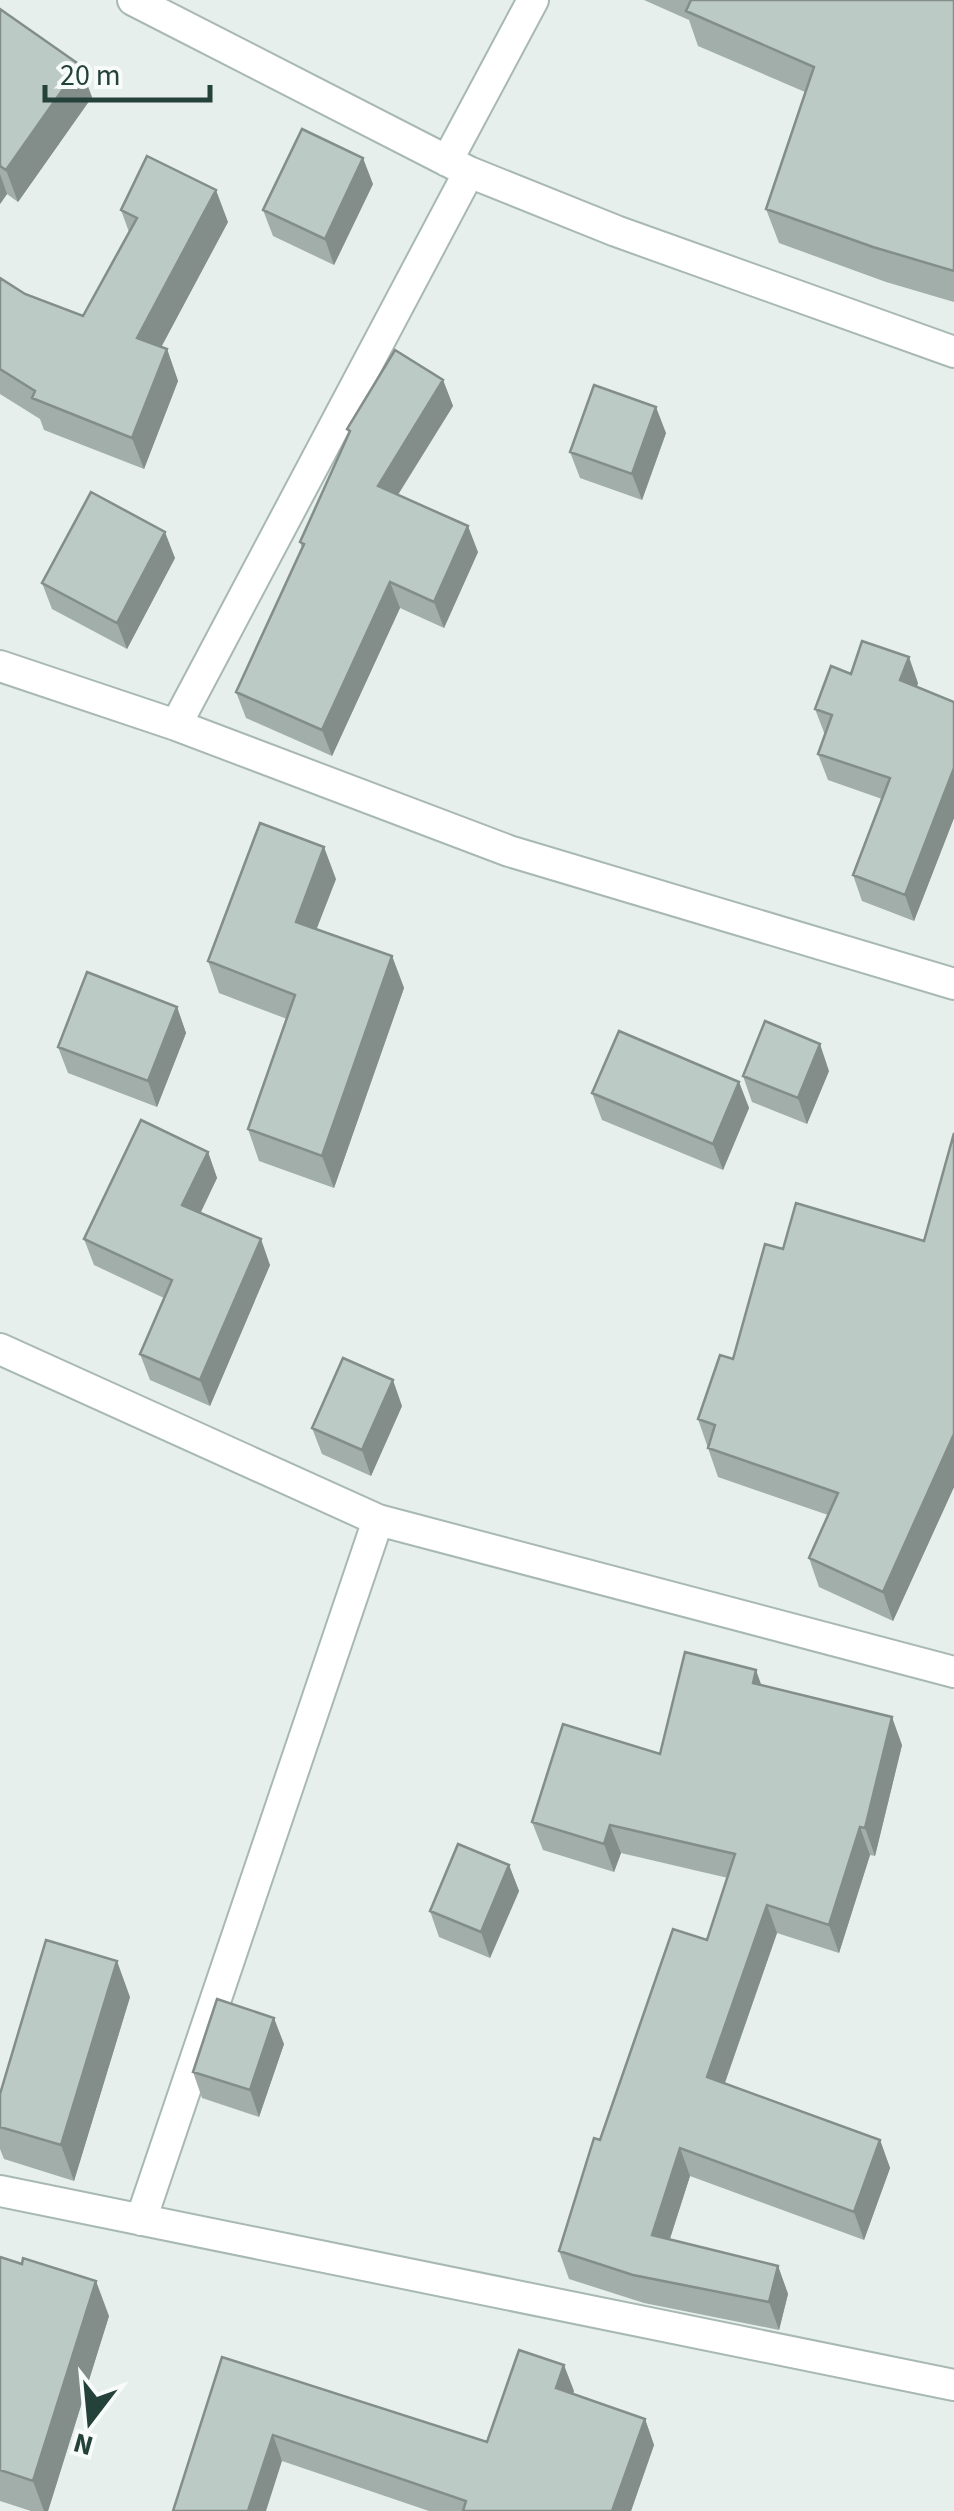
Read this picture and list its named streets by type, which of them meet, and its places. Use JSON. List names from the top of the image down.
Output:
{
  "scale_bar": "20 m",
  "north": "bottom"
}
